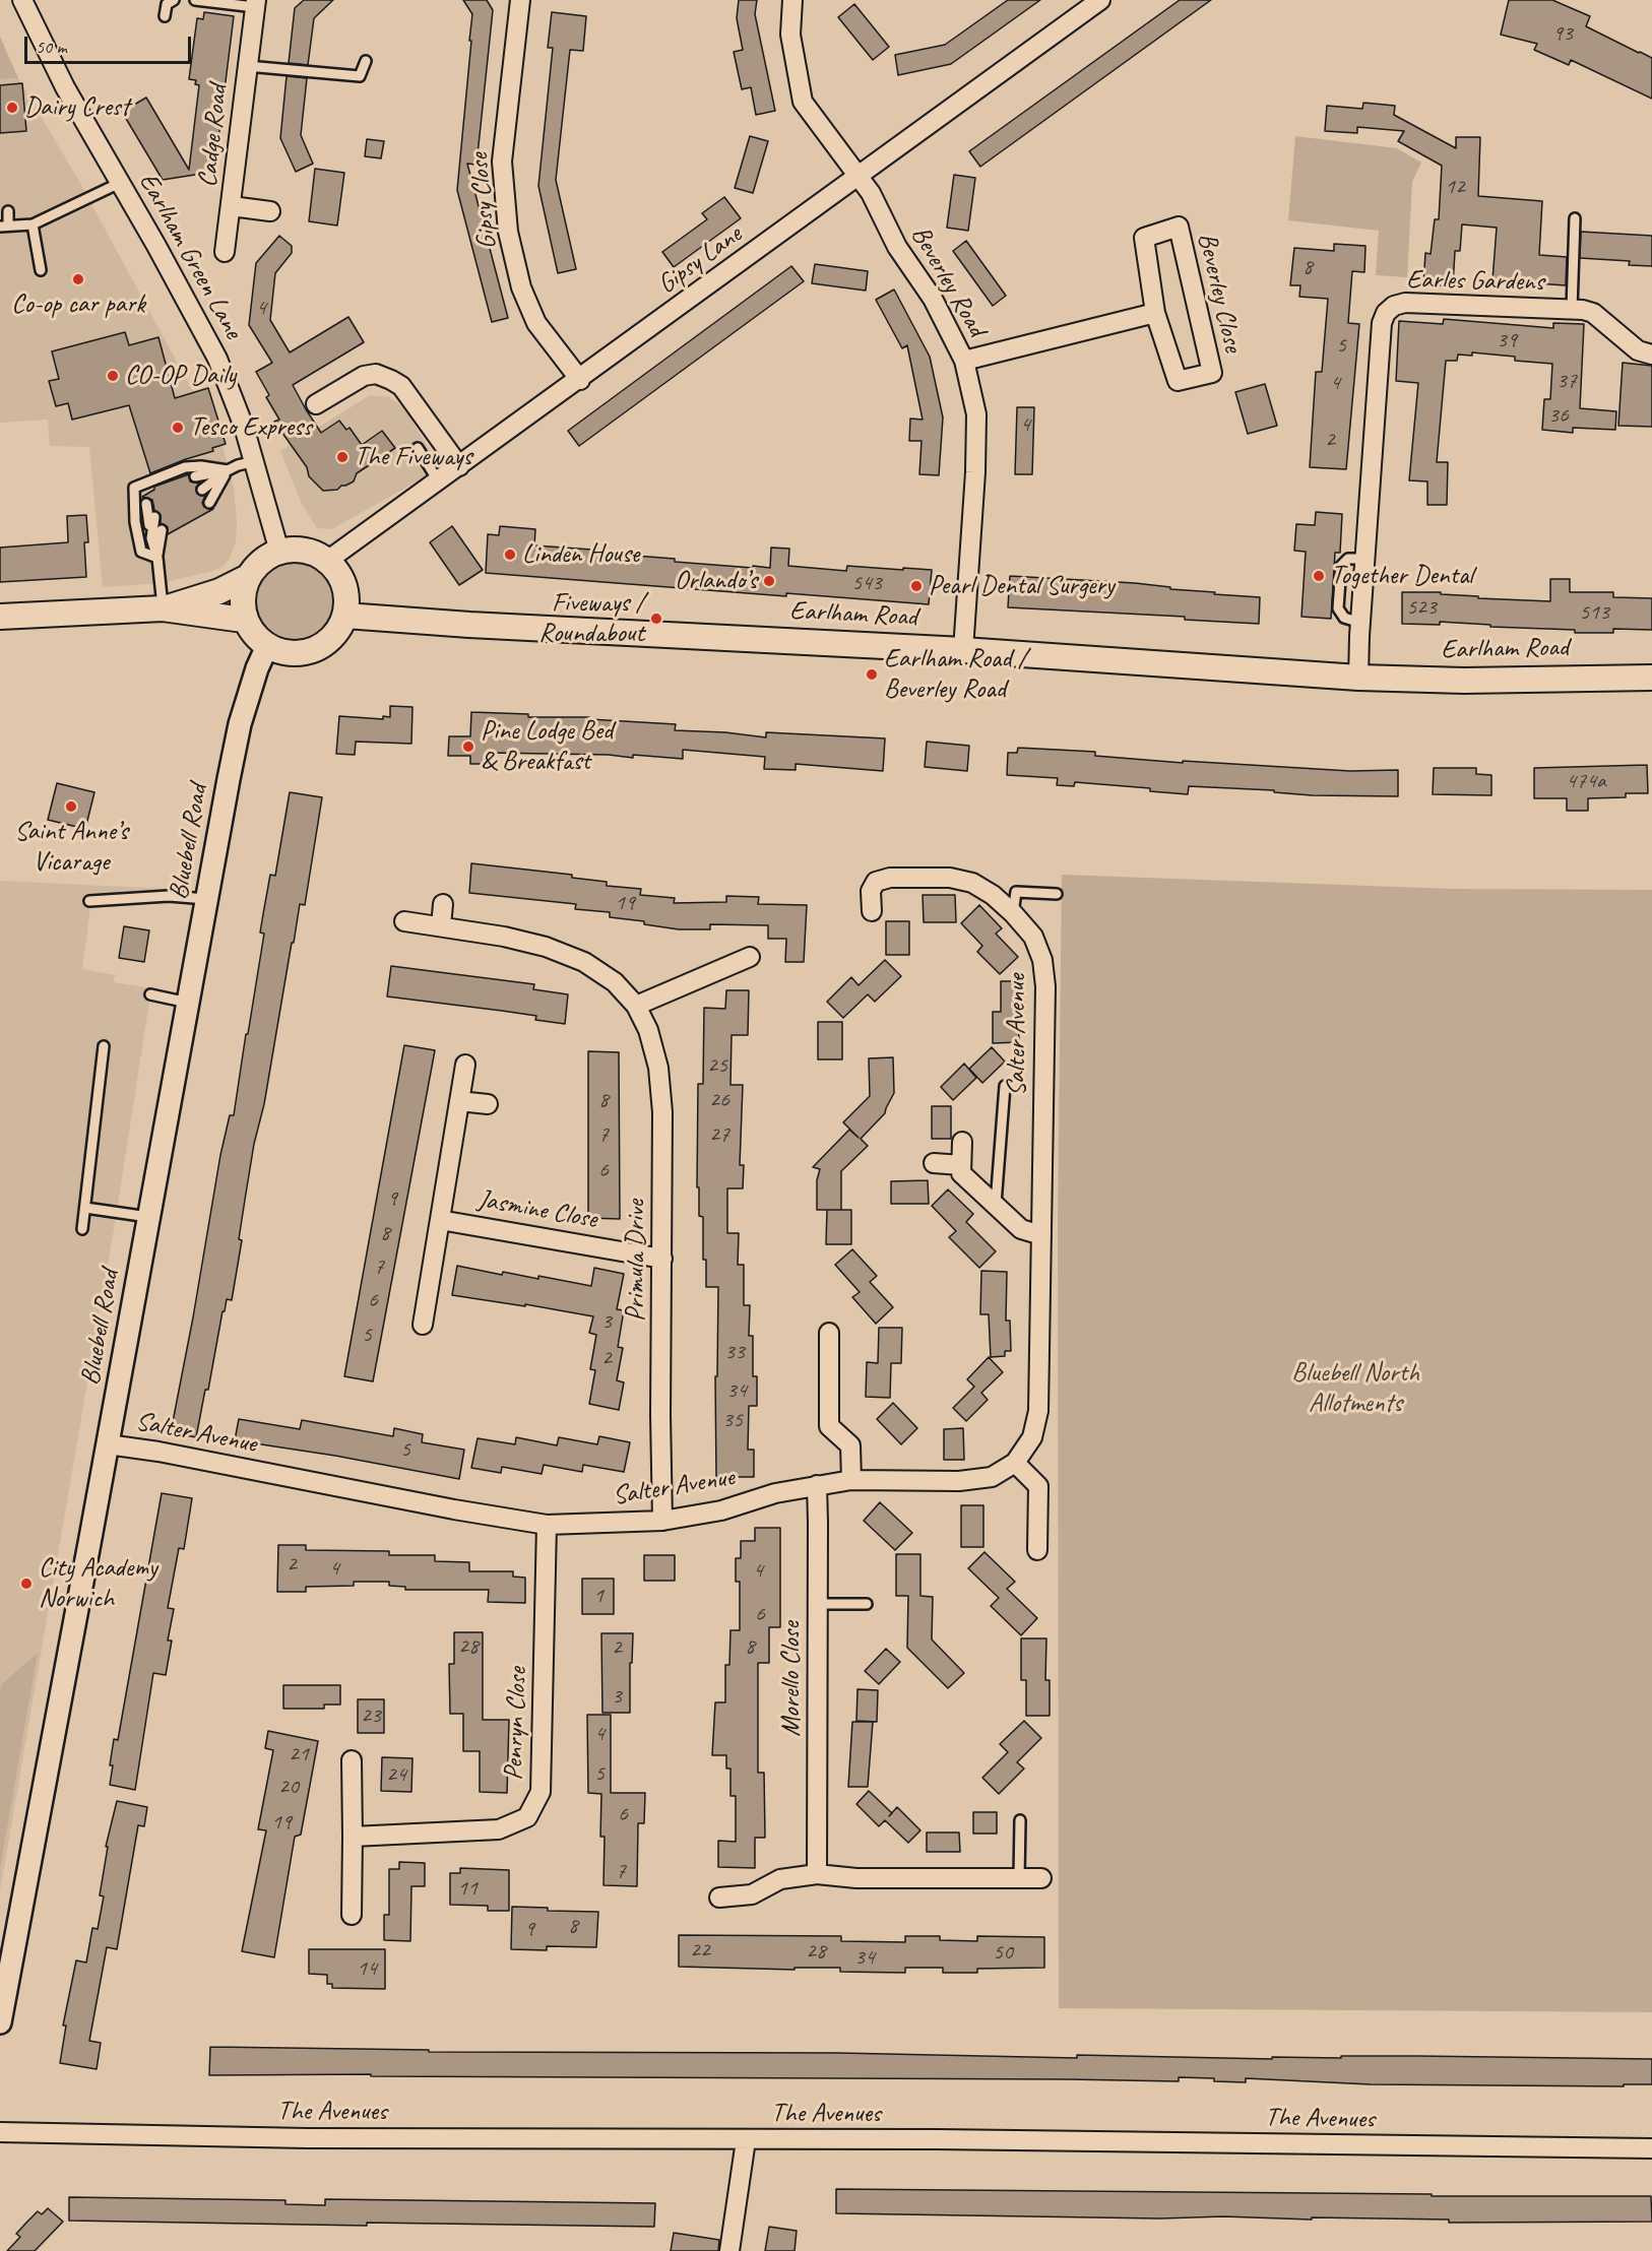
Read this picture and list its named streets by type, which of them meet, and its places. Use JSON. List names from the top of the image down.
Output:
{
  "streets": {
    "main road": ["Earlham Road"],
    "street": [
      "Cadge Road",
      "Gipsy Close",
      "Earlham Green Lane",
      "Gipsy Lane",
      "Beverley Road",
      "Earles Gardens",
      "Beverley Close",
      "Bluebell Road",
      "Salter Avenue",
      "Jasmine Close",
      "Primula Drive",
      "Morello Close",
      "Penryn Close",
      "The Avenues"
    ]
  },
  "crossings": [
    ["Gipsy Close", "Gipsy Lane"],
    ["Earlham Green Lane", "Gipsy Lane"],
    ["Earlham Green Lane", "Earlham Road"],
    ["Earlham Green Lane", "Bluebell Road"],
    ["Gipsy Lane", "Beverley Road"],
    ["Gipsy Lane", "Earlham Road"],
    ["Gipsy Lane", "Bluebell Road"],
    ["Beverley Road", "Earlham Road"],
    ["Earles Gardens", "Earlham Road"],
    ["Earlham Road", "Bluebell Road"],
    ["Bluebell Road", "Salter Avenue"],
    ["Salter Avenue", "Primula Drive"],
    ["Salter Avenue", "Morello Close"],
    ["Salter Avenue", "Penryn Close"],
    ["Jasmine Close", "Primula Drive"]
  ],
  "parks": ["Bluebell North Allotments"],
  "places": [
    "Dairy Crest",
    "Co-op car park",
    "CO-OP Daily",
    "Tesco Express",
    "The Fiveways",
    "Linden House",
    "Together Dental",
    "Orlando’s",
    "Pearl Dental Surgery",
    "Fiveways / Roundabout",
    "Earlham Road / Beverley Road",
    "Pine Lodge Bed & Breakfast",
    "Saint Anne’s Vicarage",
    "City Academy Norwich"
  ],
  "house_numbers": [
    "93",
    "12",
    "8",
    "4",
    "39",
    "5",
    "37",
    "4",
    "36",
    "4",
    "2",
    "543",
    "523",
    "513",
    "474a",
    "19",
    "25",
    "8",
    "26",
    "7",
    "27",
    "6",
    "9",
    "8",
    "7",
    "6",
    "3",
    "5",
    "33",
    "2",
    "34",
    "35",
    "5",
    "2",
    "4",
    "4",
    "1",
    "6",
    "28",
    "8",
    "2",
    "3",
    "23",
    "4",
    "21",
    "5",
    "24",
    "20",
    "6",
    "19",
    "7",
    "11",
    "8",
    "9",
    "22",
    "28",
    "50",
    "34",
    "14"
  ],
  "scale_bar": "50 m"
}
